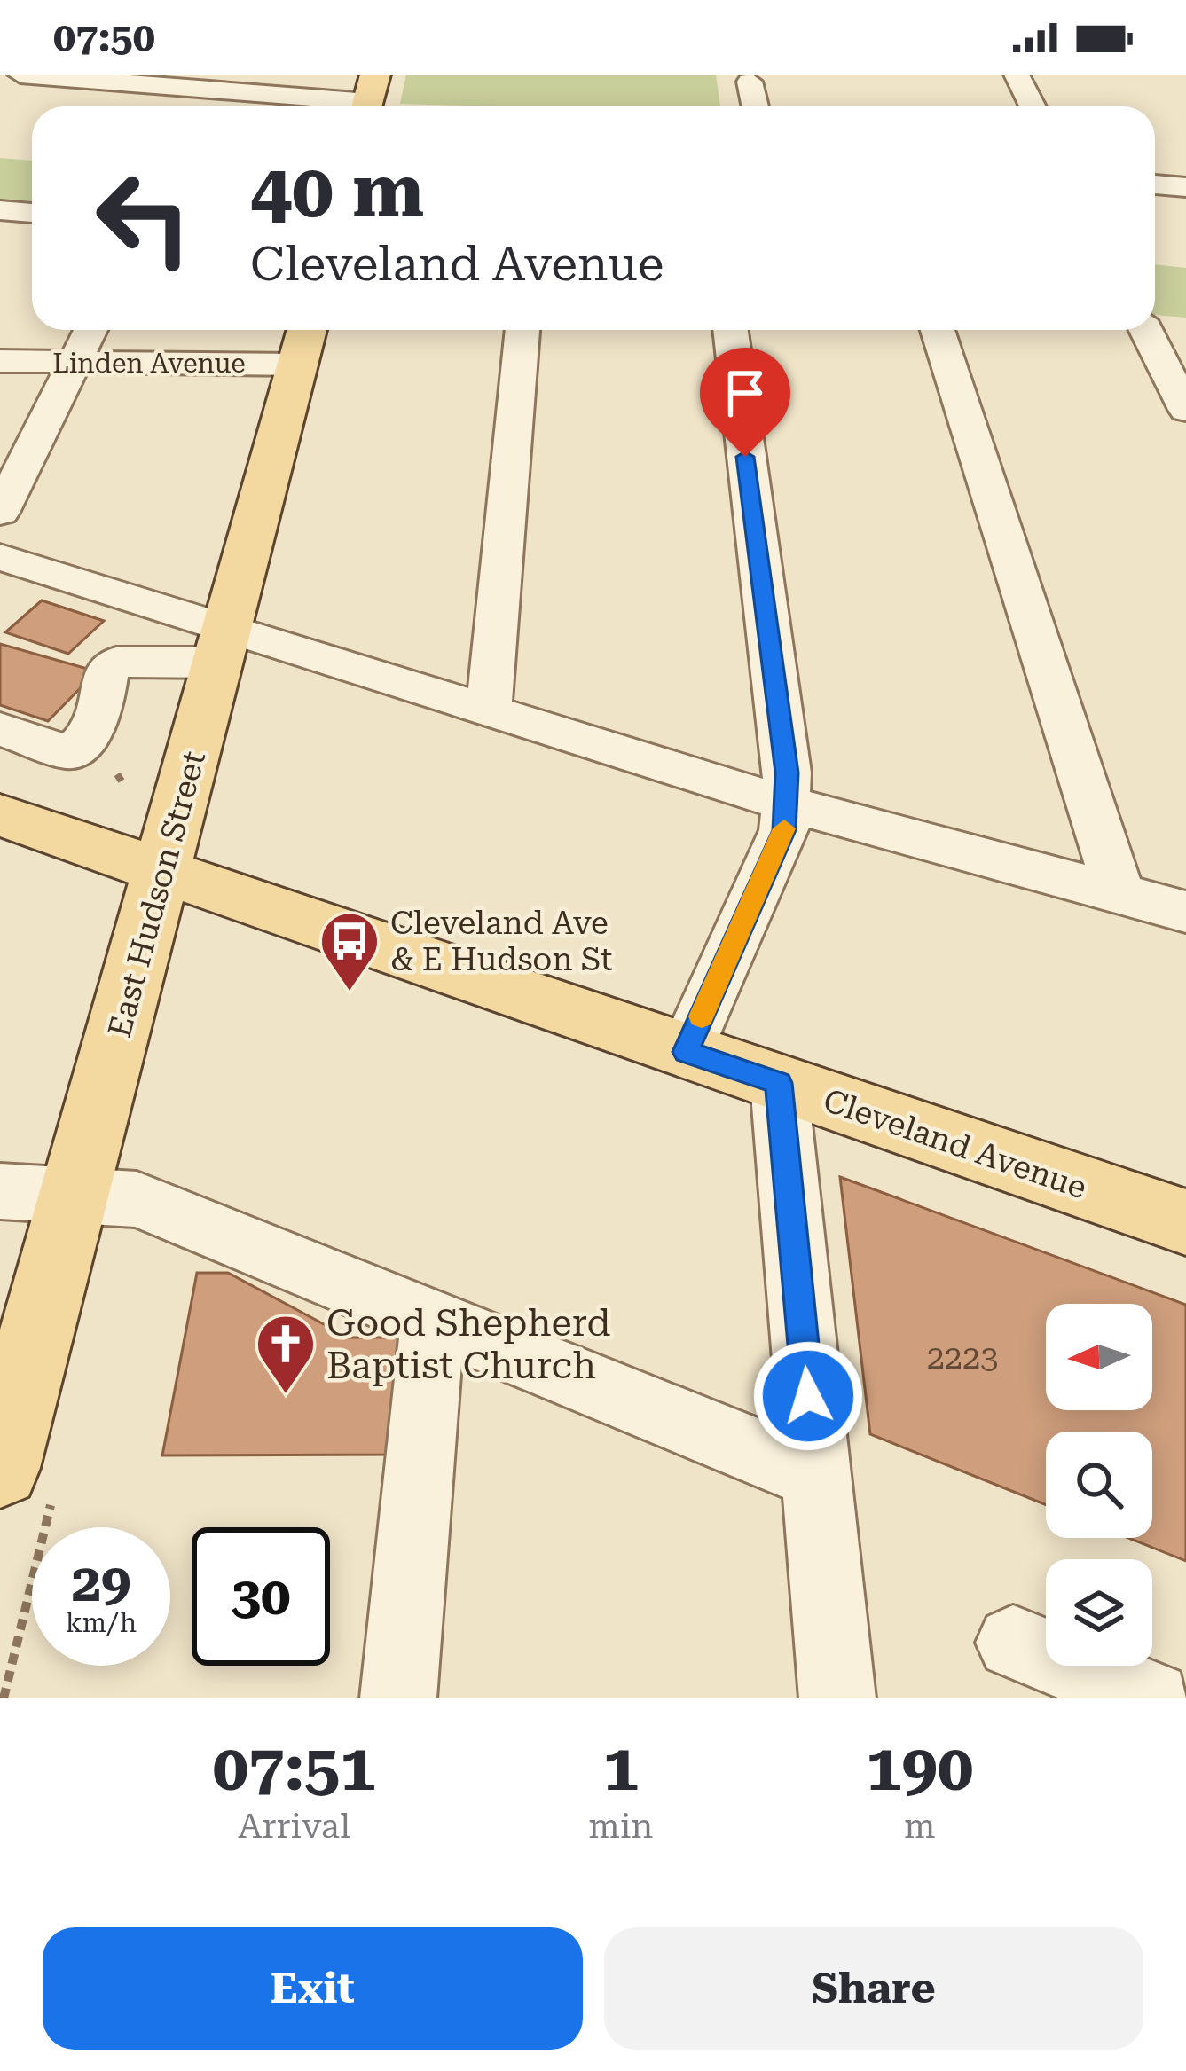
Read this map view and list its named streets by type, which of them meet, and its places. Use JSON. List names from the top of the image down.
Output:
{
  "streets": {
    "main road": ["East Hudson Street", "Cleveland Avenue"],
    "street": ["Linden Avenue"]
  },
  "crossings": [
    ["Linden Avenue", "East Hudson Street"],
    ["East Hudson Street", "Cleveland Avenue"]
  ],
  "places": {
    "bus stop": ["Cleveland Ave & E Hudson St"],
    "church": ["Good Shepherd Baptist Church"]
  },
  "house_numbers": ["2223"],
  "north": "left",
  "page": {
    "status": "07:50",
    "turn": ["40 m", "Cleveland Avenue"],
    "speed": "29 km/h",
    "limit": "30",
    "eta": [
      "07:51",
      "Arrival",
      "1",
      "min",
      "190",
      "m"
    ],
    "buttons": ["Exit", "Share"]
  }
}
